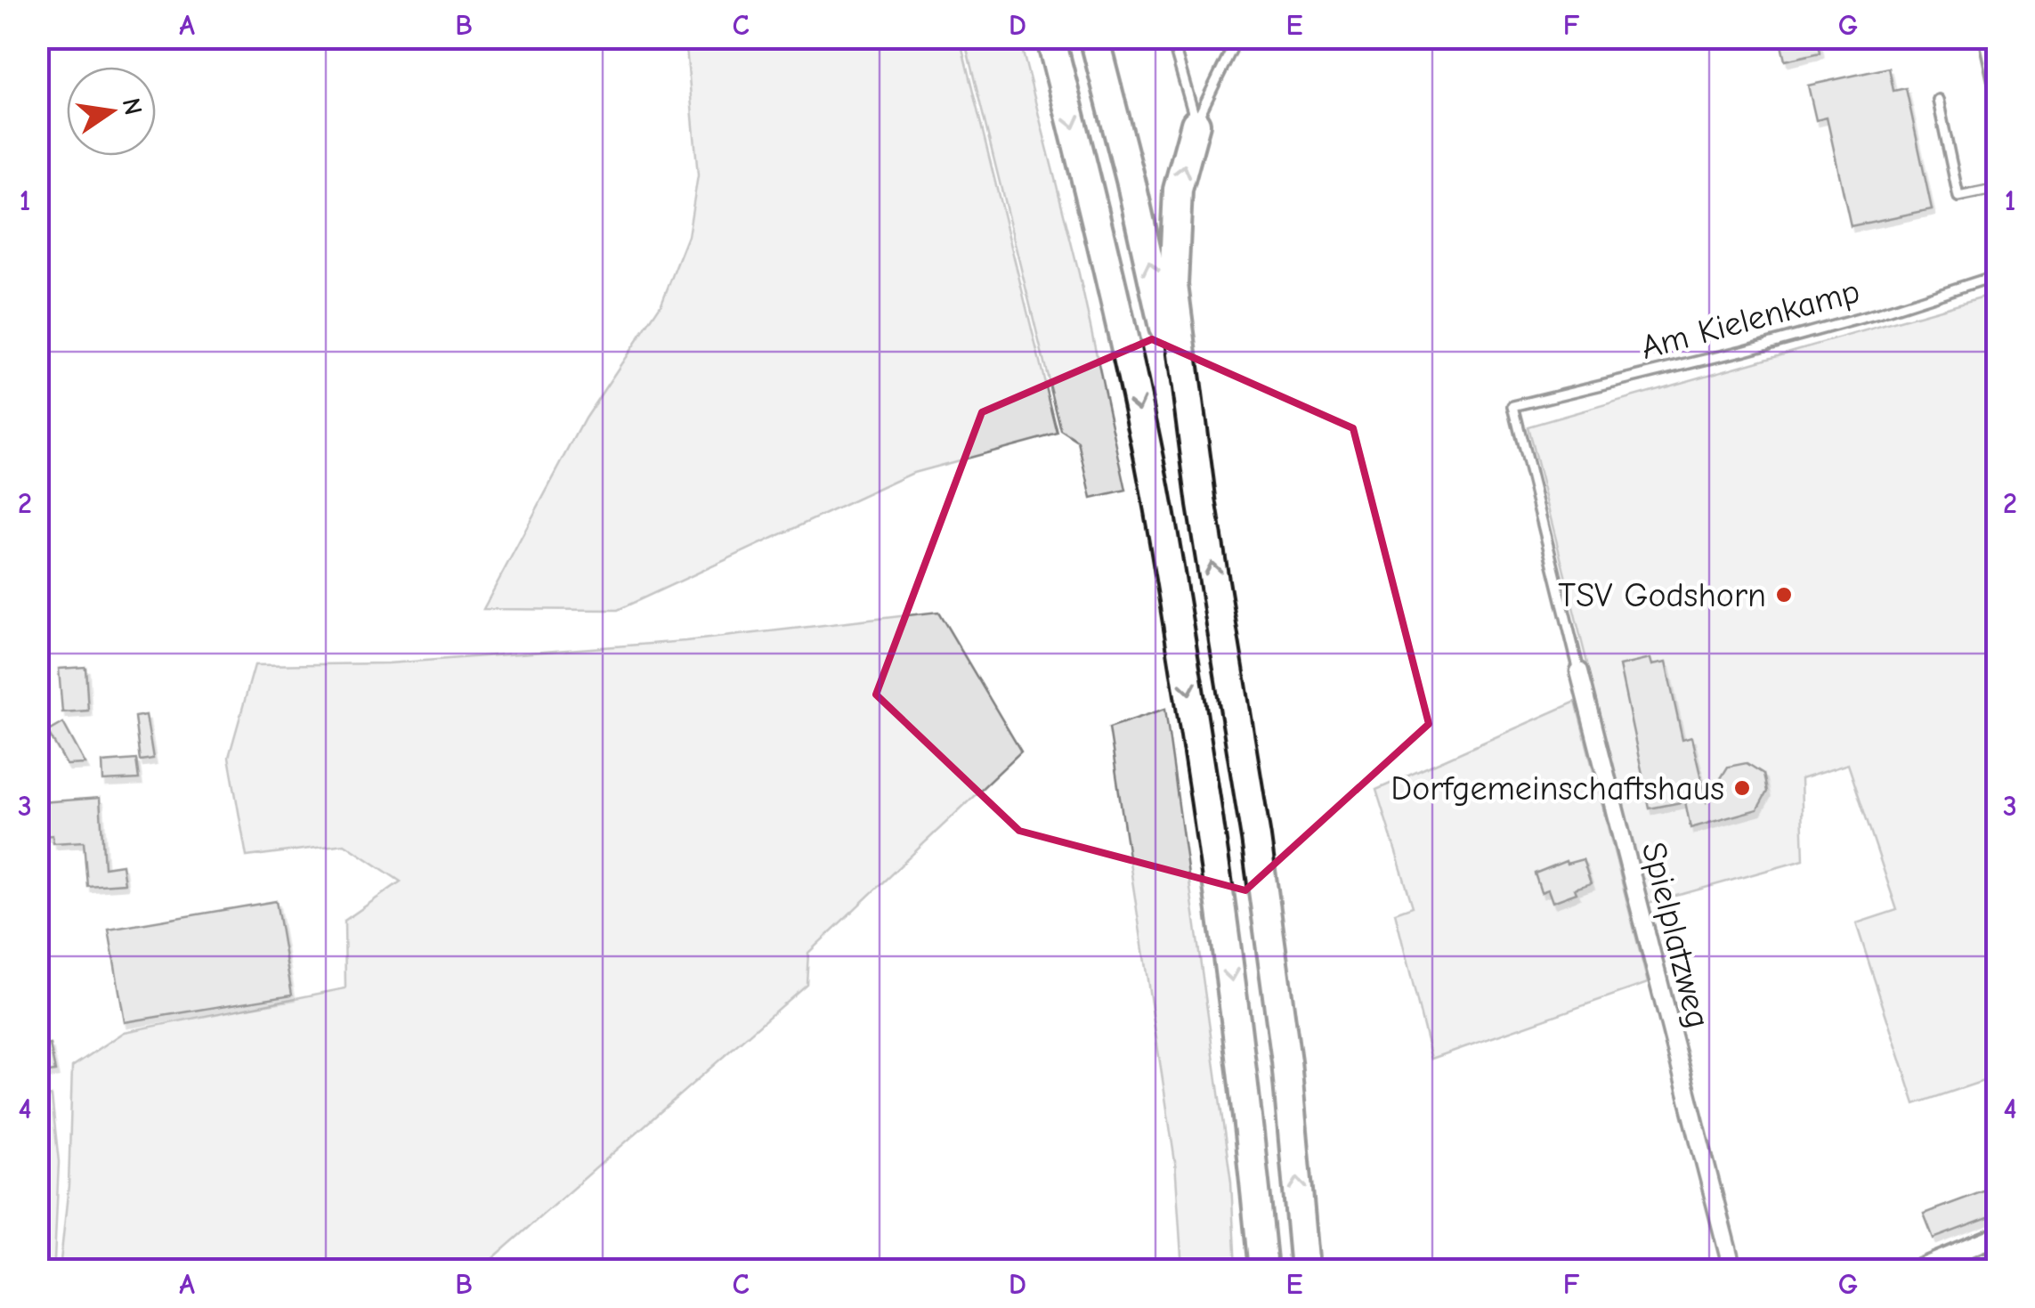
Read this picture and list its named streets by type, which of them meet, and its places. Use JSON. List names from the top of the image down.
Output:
{
  "streets": {
    "street": ["Spielplatzweg"],
    "lane": ["Am Kielenkamp"]
  },
  "crossings": [
    ["Am Kielenkamp", "Spielplatzweg"]
  ],
  "places": ["TSV Godshorn", "Dorfgemeinschaftshaus"],
  "north": "right",
  "grid": {
    "columns": [
      "A",
      "B",
      "C",
      "D",
      "E",
      "F",
      "G"
    ],
    "rows": [
      "1",
      "2",
      "3",
      "4"
    ]
  }
}
